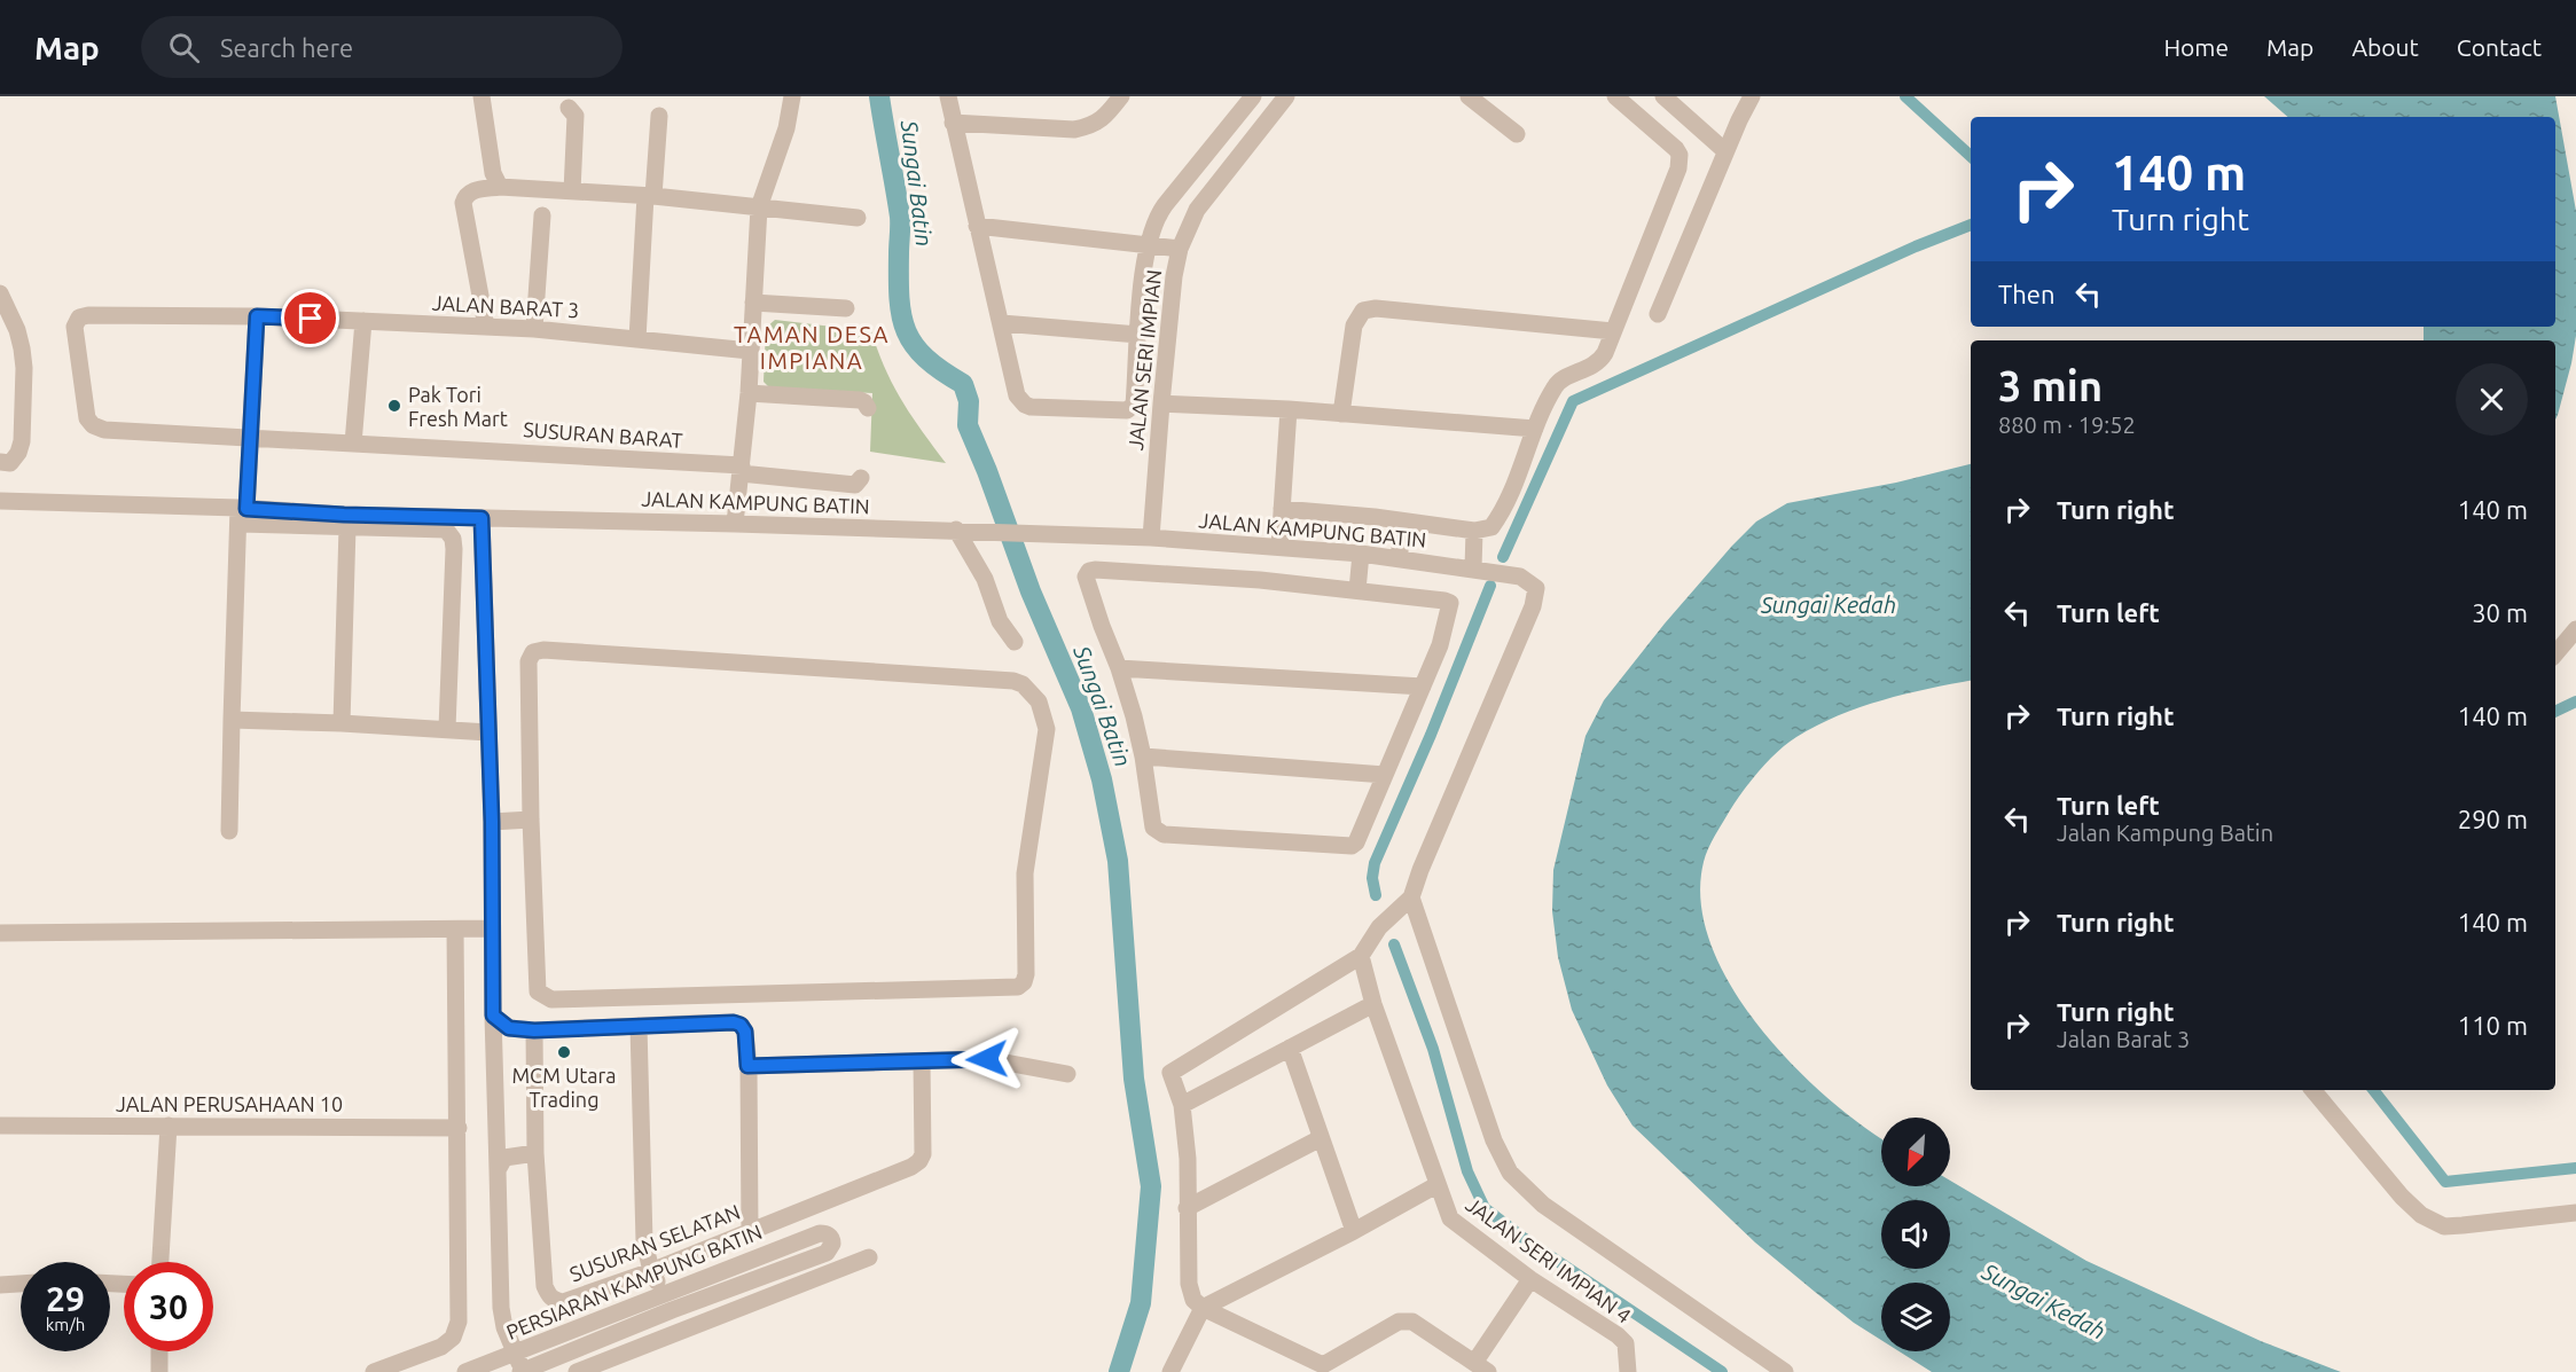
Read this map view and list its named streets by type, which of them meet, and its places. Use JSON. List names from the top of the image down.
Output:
{
  "streets": {
    "street": [
      "JALAN BARAT 3",
      "JALAN SERI IMPIAN",
      "SUSURAN BARAT",
      "JALAN KAMPUNG BATIN",
      "JALAN PERUSAHAAN 10",
      "SUSURAN SELATAN",
      "JALAN SERI IMPIAN 4",
      "PERSIARAN KAMPUNG BATIN"
    ]
  },
  "crossings": [
    ["JALAN BARAT 3", "SUSURAN BARAT"],
    ["JALAN SERI IMPIAN", "JALAN KAMPUNG BATIN"]
  ],
  "districts": ["TAMAN DESA IMPIANA"],
  "water": ["Sungai Batin", "Sungai Kedah"],
  "places": ["Pak Tori Fresh Mart", "MCM Utara Trading"],
  "north": "bottom left",
  "page": {
    "header": "Map",
    "search": "Search here",
    "nav": [
      "Home",
      "Map",
      "About",
      "Contact"
    ],
    "turn": ["140 m", "Turn right"],
    "then": "Then",
    "heading": ["3 min", "880 m · 19:52"],
    "list": [
      {
        "name": "Turn right",
        "value": "140 m"
      },
      {
        "name": "Turn left",
        "value": "30 m"
      },
      {
        "name": "Turn right",
        "value": "140 m"
      },
      {
        "name": "Turn left",
        "note": "Jalan Kampung Batin",
        "value": "290 m"
      },
      {
        "name": "Turn right",
        "value": "140 m"
      },
      {
        "name": "Turn right",
        "note": "Jalan Barat 3",
        "value": "110 m"
      }
    ],
    "speed": "29 km/h",
    "limit": "30"
  }
}
